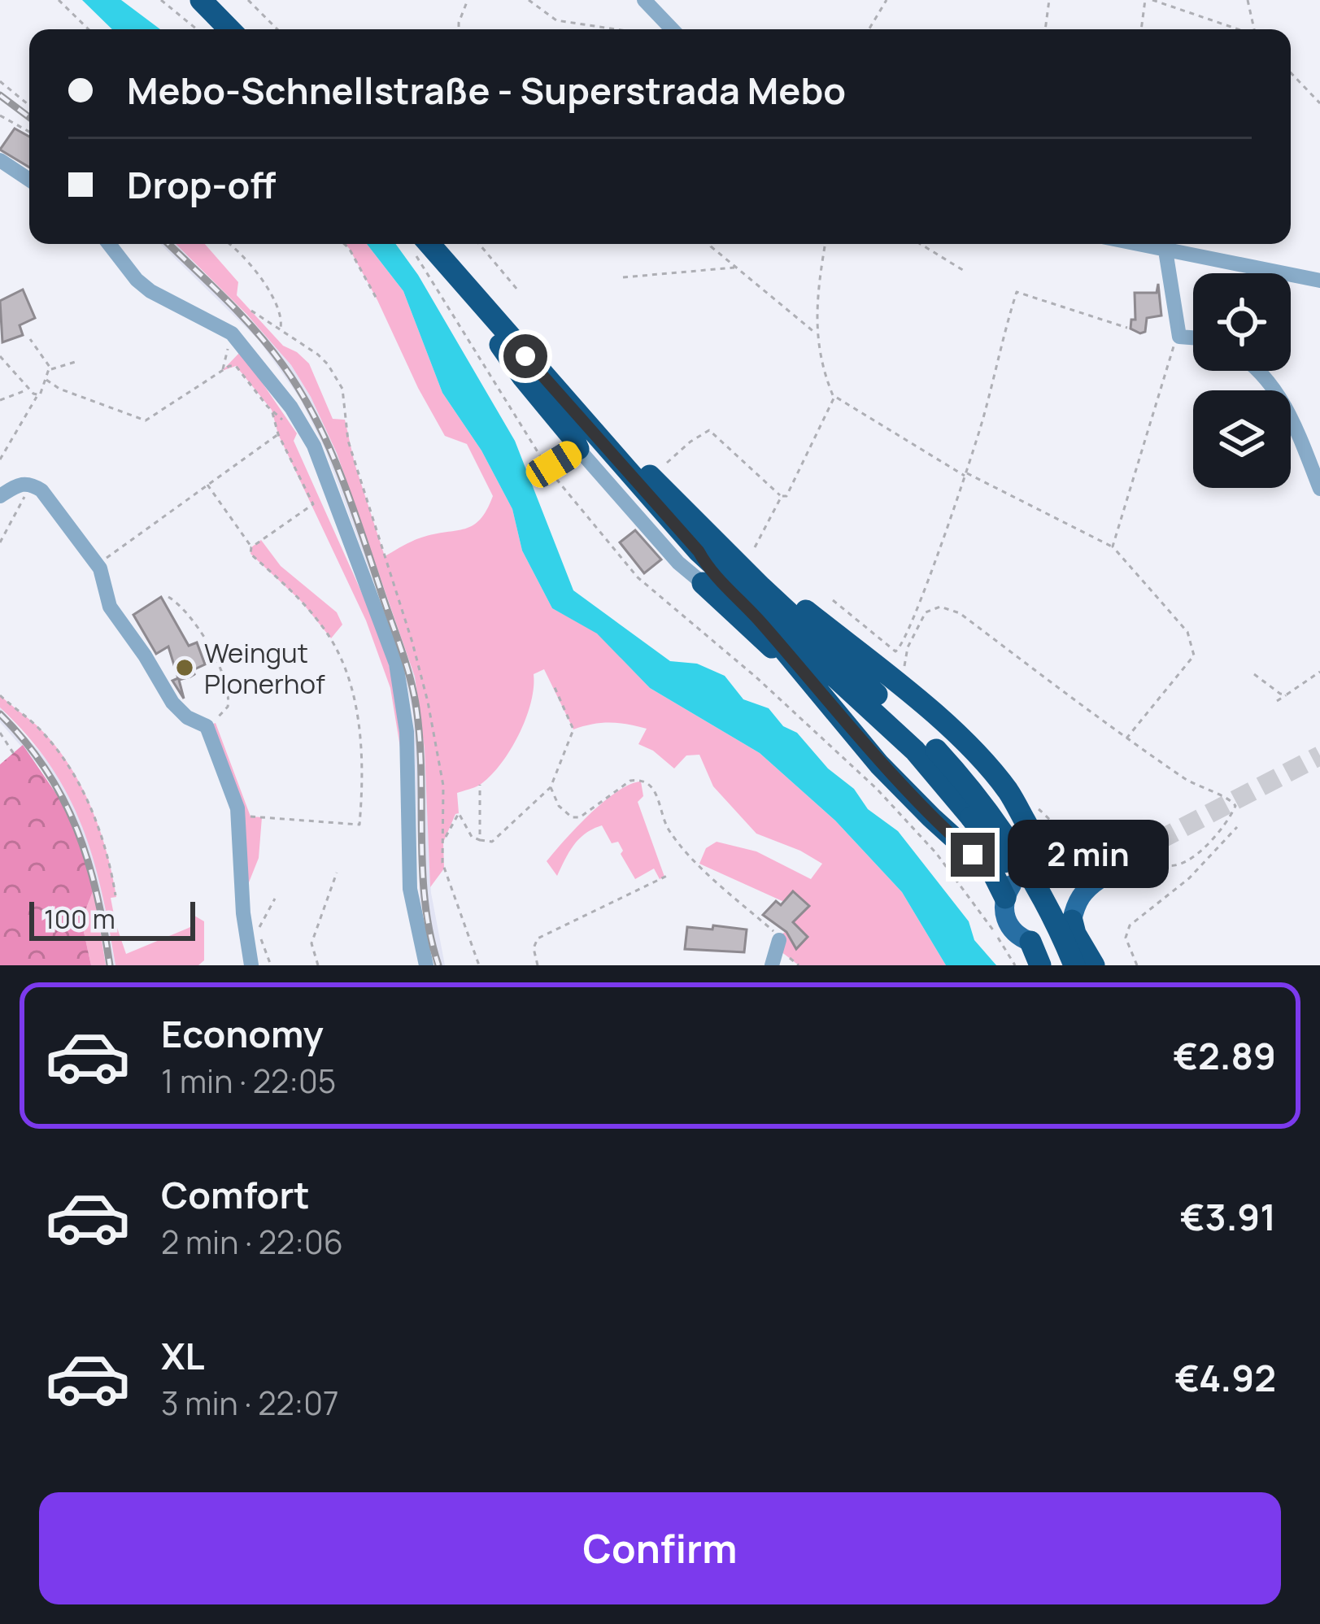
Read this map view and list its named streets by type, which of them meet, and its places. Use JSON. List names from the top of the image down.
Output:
{
  "places": ["Weingut Plonerhof"],
  "scale_bar": "100 m",
  "page": {
    "banner": ["Mebo-Schnellstraße - Superstrada Mebo", "Drop-off"],
    "bubble": "2 min",
    "scale": "100 m",
    "list": [
      {
        "name": "Economy",
        "note": "1 min · 22:05",
        "value": "€2.89"
      },
      {
        "name": "Comfort",
        "note": "2 min · 22:06",
        "value": "€3.91"
      },
      {
        "name": "XL",
        "note": "3 min · 22:07",
        "value": "€4.92"
      }
    ],
    "buttons": "Confirm"
  }
}
